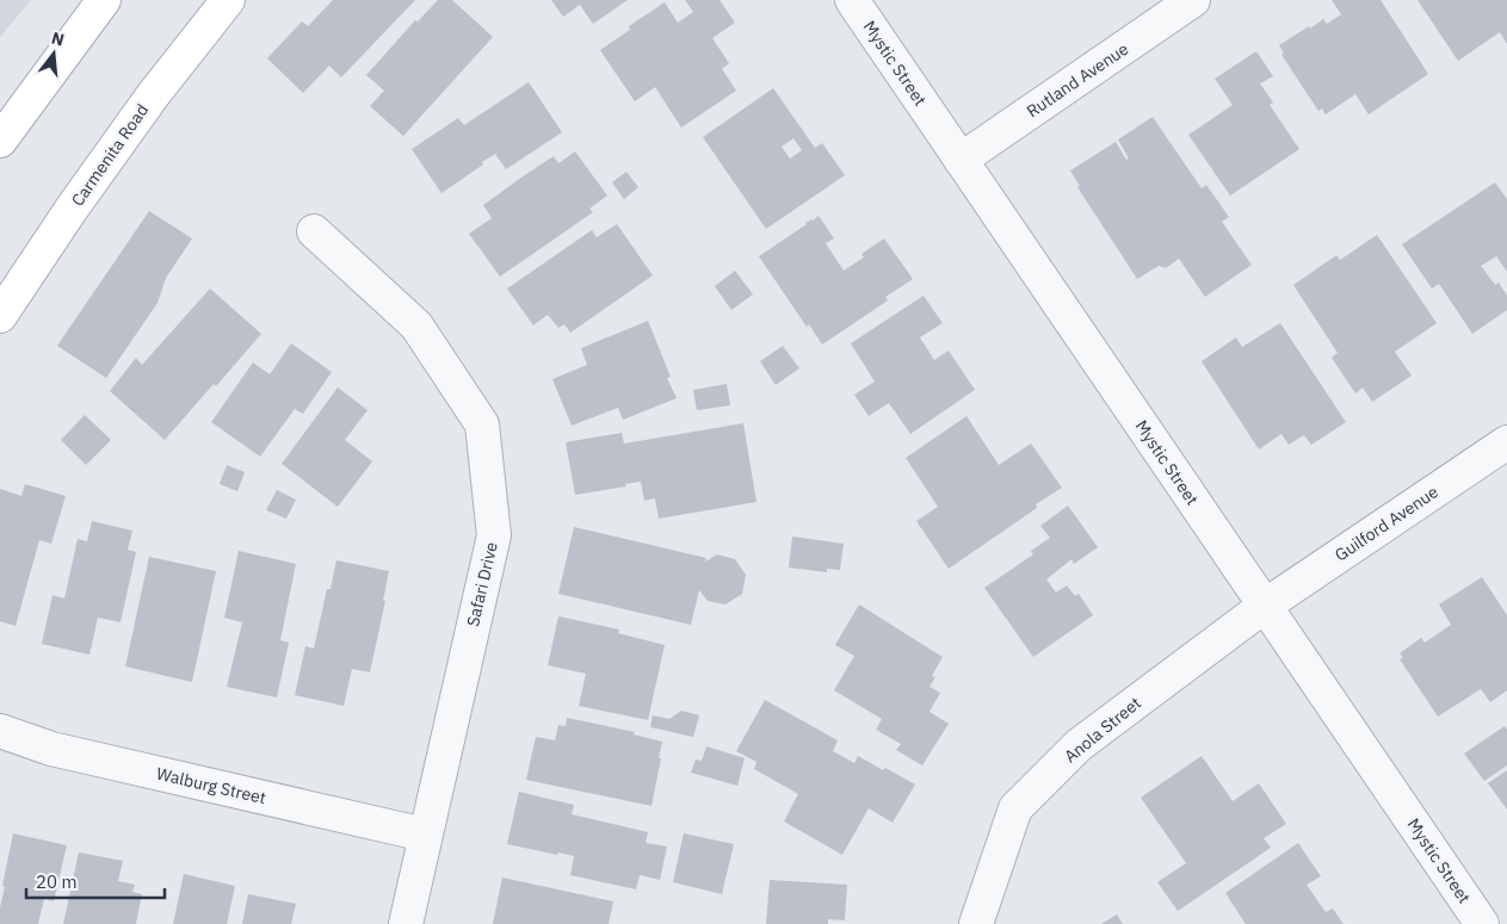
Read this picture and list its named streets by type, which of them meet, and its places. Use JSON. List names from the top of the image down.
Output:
{
  "streets": {
    "main road": ["Carmenita Road"],
    "street": [
      "Mystic Street",
      "Rutland Avenue",
      "Guilford Avenue",
      "Safari Drive",
      "Anola Street",
      "Walburg Street"
    ]
  },
  "crossings": [
    ["Mystic Street", "Rutland Avenue"],
    ["Mystic Street", "Guilford Avenue"],
    ["Mystic Street", "Anola Street"],
    ["Guilford Avenue", "Anola Street"],
    ["Safari Drive", "Walburg Street"]
  ],
  "scale_bar": "20 m",
  "north": "top"
}
